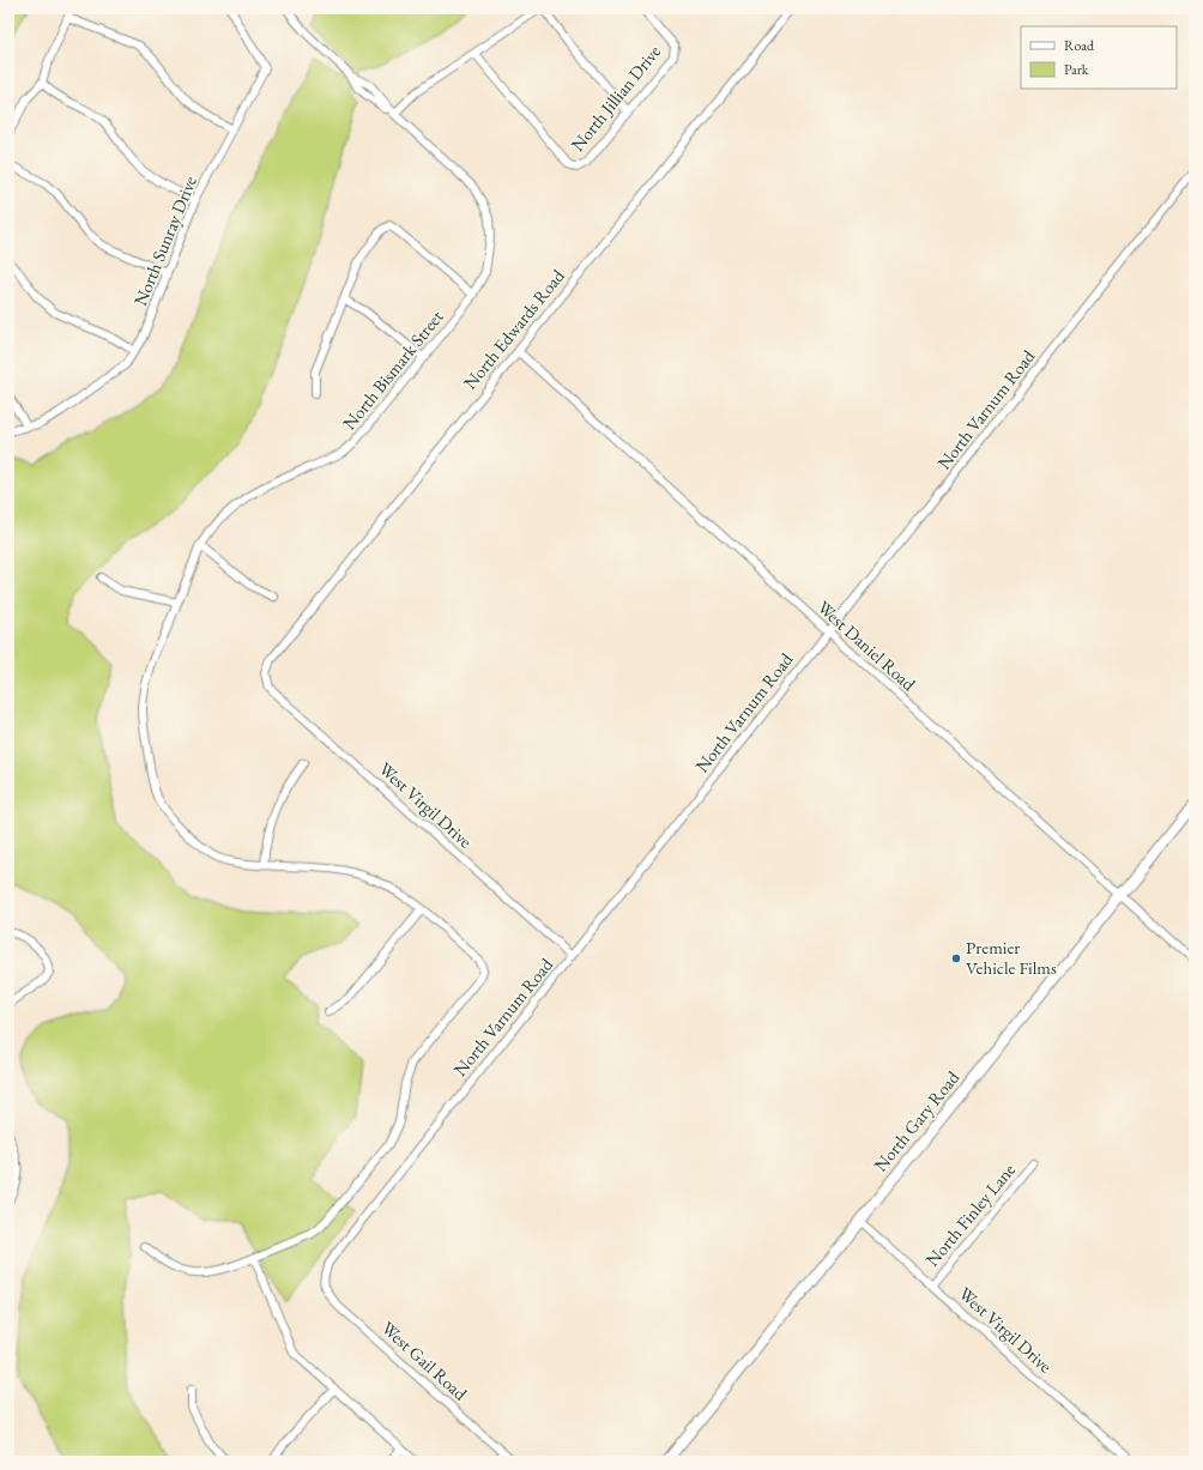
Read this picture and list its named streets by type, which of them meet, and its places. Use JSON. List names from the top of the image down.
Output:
{
  "streets": {
    "street": [
      "North Jillian Drive",
      "North Sunray Drive",
      "North Edwards Road",
      "North Bismark Street",
      "North Varnum Road",
      "West Daniel Road",
      "West Virgil Drive",
      "North Gary Road",
      "North Finley Lane",
      "West Gail Road"
    ]
  },
  "crossings": [
    ["North Edwards Road", "West Daniel Road"],
    ["North Edwards Road", "West Virgil Drive"],
    ["North Varnum Road", "West Daniel Road"],
    ["North Varnum Road", "West Virgil Drive"],
    ["North Varnum Road", "West Gail Road"],
    ["West Daniel Road", "North Gary Road"],
    ["West Virgil Drive", "North Gary Road"],
    ["West Virgil Drive", "North Finley Lane"]
  ],
  "places": ["Premier Vehicle Films"],
  "legend": ["Road", "Park"]
}
